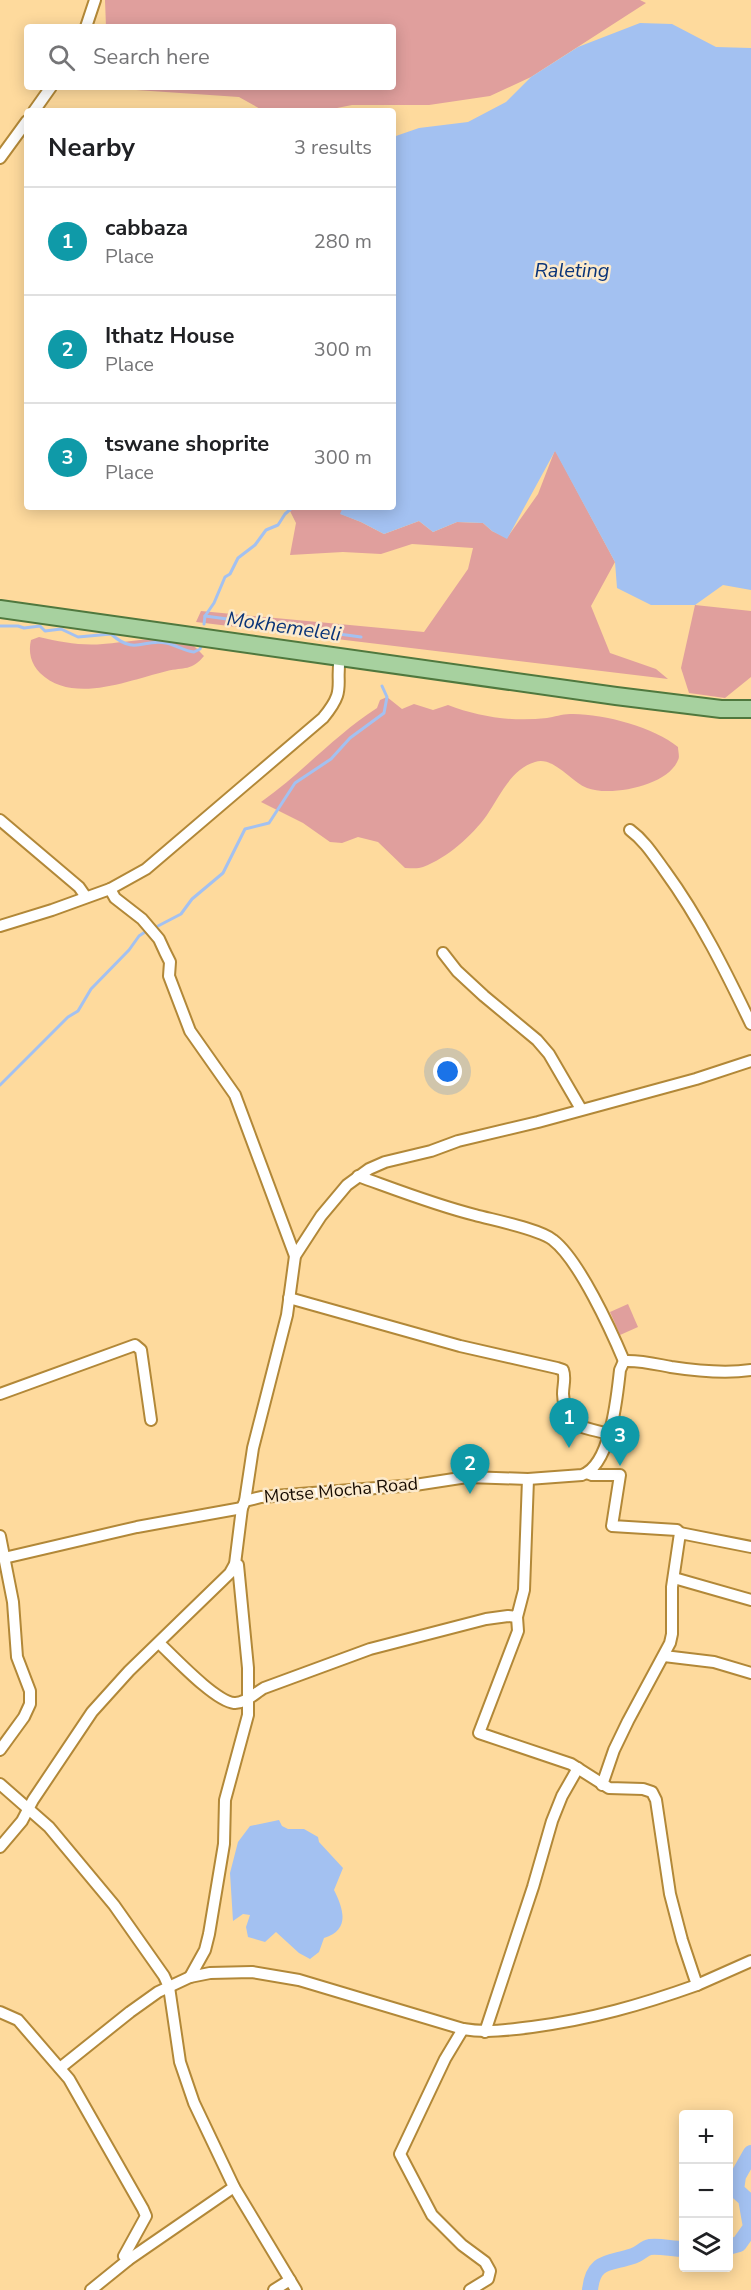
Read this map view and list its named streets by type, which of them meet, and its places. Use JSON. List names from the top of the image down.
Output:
{
  "streets": {
    "street": ["Motse Mocha Road"]
  },
  "water": ["Raleting", "Mokhemeleli"],
  "page": {
    "search": "Search here",
    "heading": ["Nearby", "3 results"],
    "list": [
      {
        "mark": "1",
        "name": "cabbaza",
        "note": "Place",
        "value": "280 m"
      },
      {
        "mark": "2",
        "name": "Ithatz House",
        "note": "Place",
        "value": "300 m"
      },
      {
        "mark": "3",
        "name": "tswane shoprite",
        "note": "Place",
        "value": "300 m"
      }
    ],
    "pins": ["1", "3", "2"],
    "map_buttons": ["+", "−"]
  }
}
